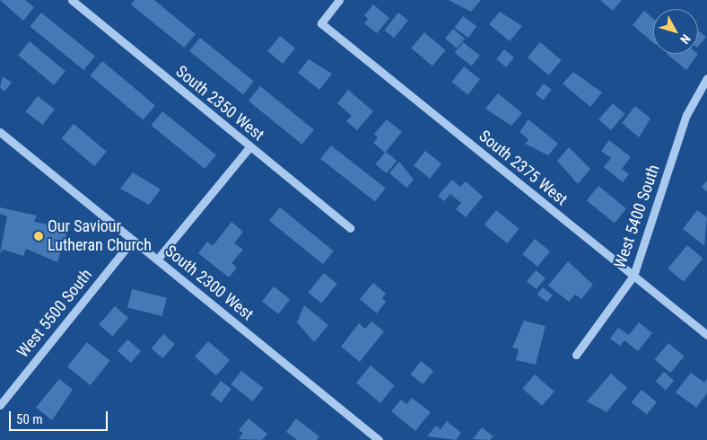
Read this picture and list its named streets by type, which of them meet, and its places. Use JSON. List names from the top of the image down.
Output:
{
  "streets": {
    "street": [
      "South 2350 West",
      "South 2375 West",
      "West 5400 South",
      "South 2300 West",
      "West 5500 South"
    ]
  },
  "crossings": [
    ["South 2375 West", "West 5400 South"],
    ["South 2300 West", "West 5500 South"]
  ],
  "places": ["Our Saviour Lutheran Church"],
  "scale_bar": "50 m",
  "north": "bottom right"
}
